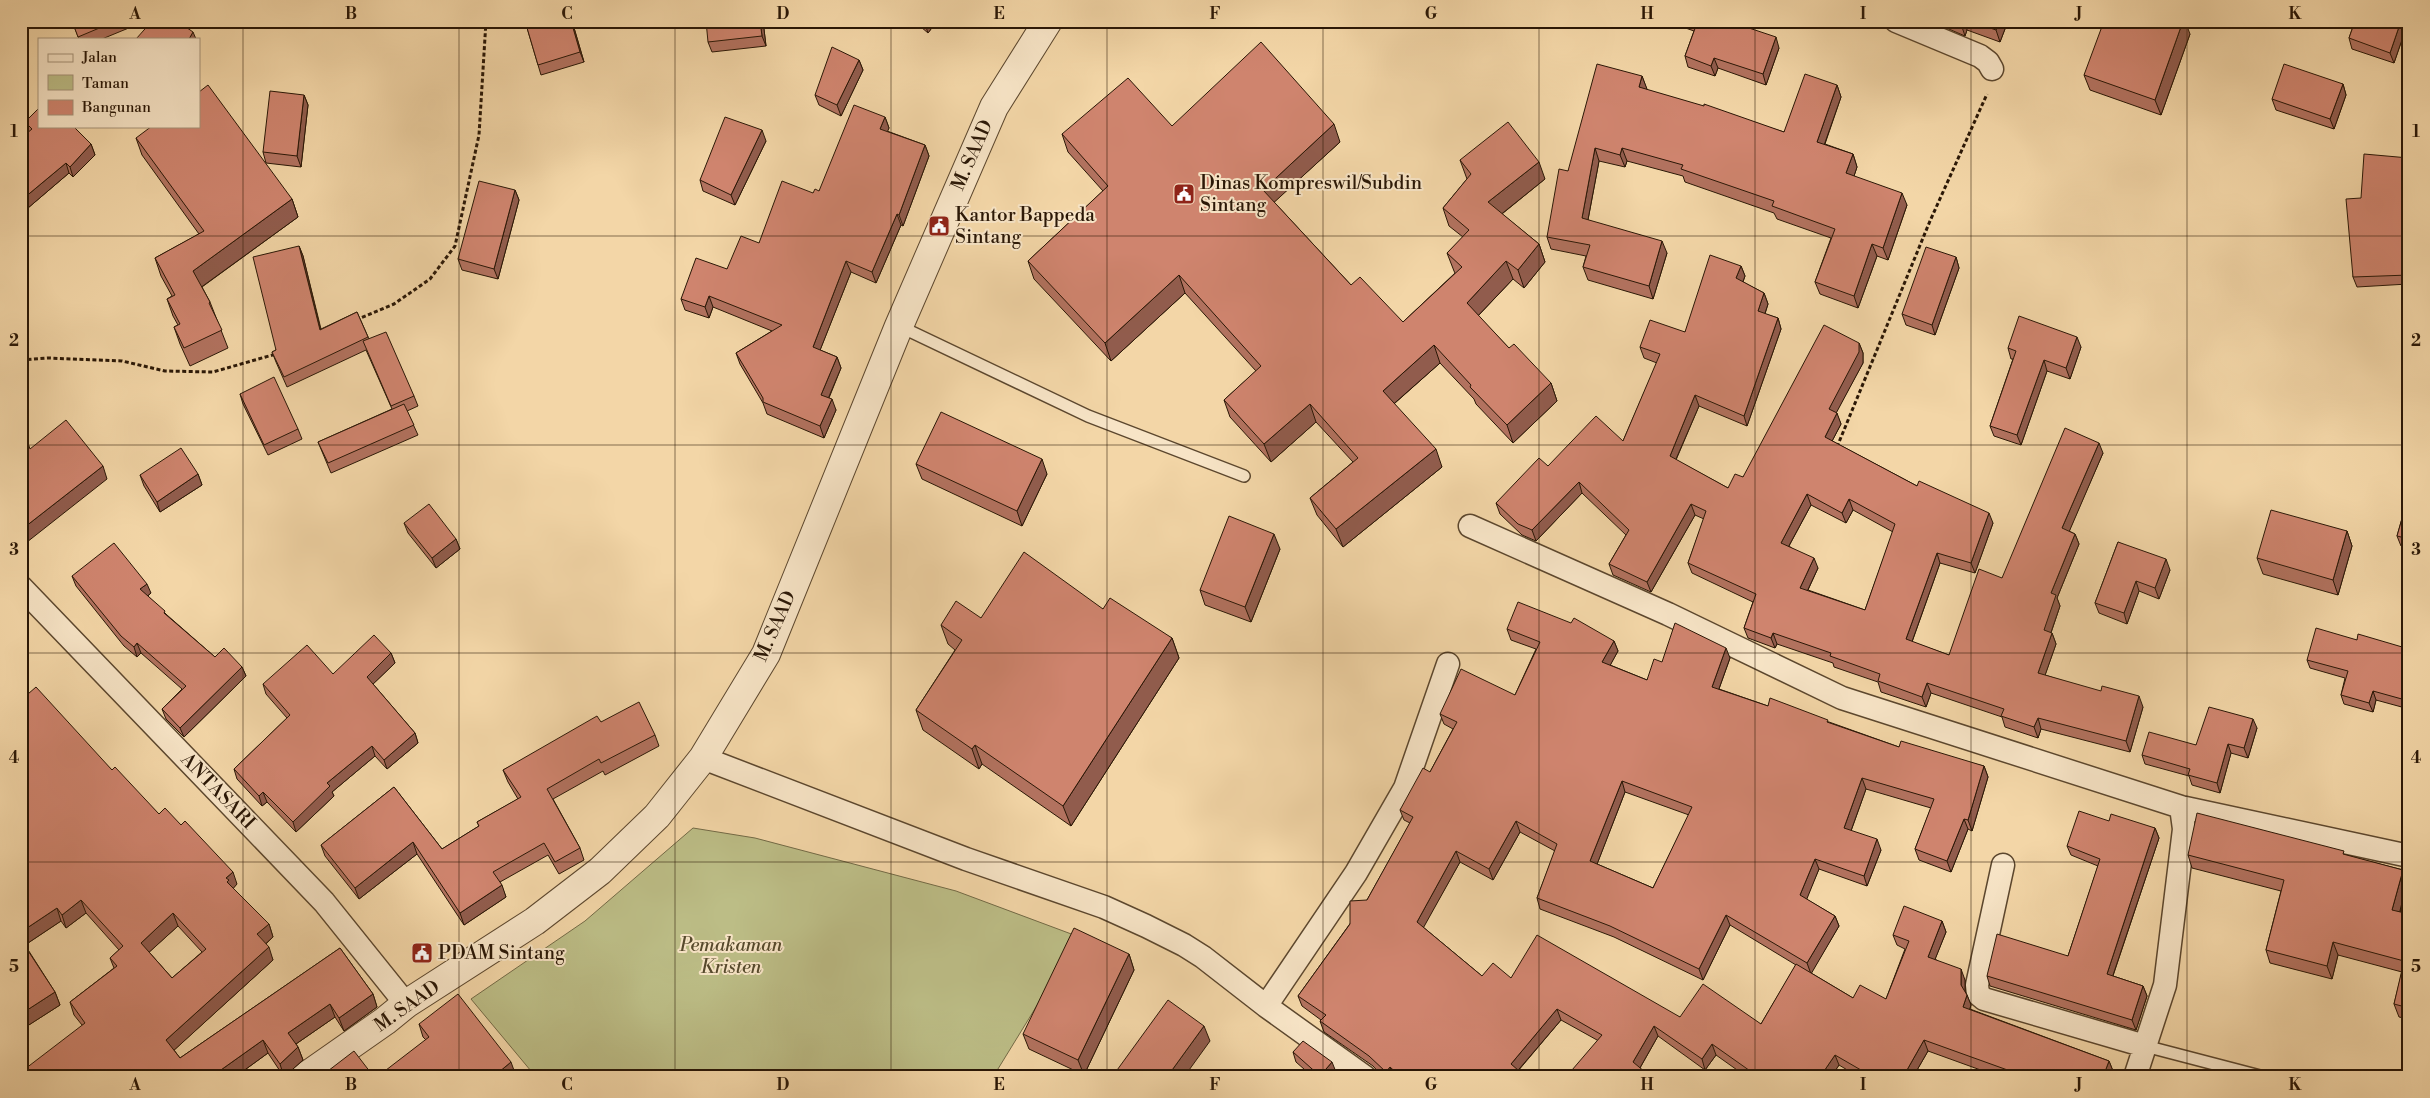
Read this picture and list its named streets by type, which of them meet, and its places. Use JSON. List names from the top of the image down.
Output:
{
  "streets": {
    "street": ["M. SAAD", "ANTASARI"]
  },
  "crossings": [
    ["M. SAAD", "ANTASARI"]
  ],
  "parks": ["Pemakaman Kristen"],
  "places": {
    "public building": ["Dinas Kompreswil/Subdin Sintang", "Kantor Bappeda Sintang", "PDAM Sintang"]
  },
  "legend": ["Jalan", "Taman", "Bangunan"],
  "grid": {
    "columns": [
      "A",
      "B",
      "C",
      "D",
      "E",
      "F",
      "G",
      "H",
      "I",
      "J",
      "K"
    ],
    "rows": [
      "1",
      "2",
      "3",
      "4",
      "5"
    ]
  }
}
